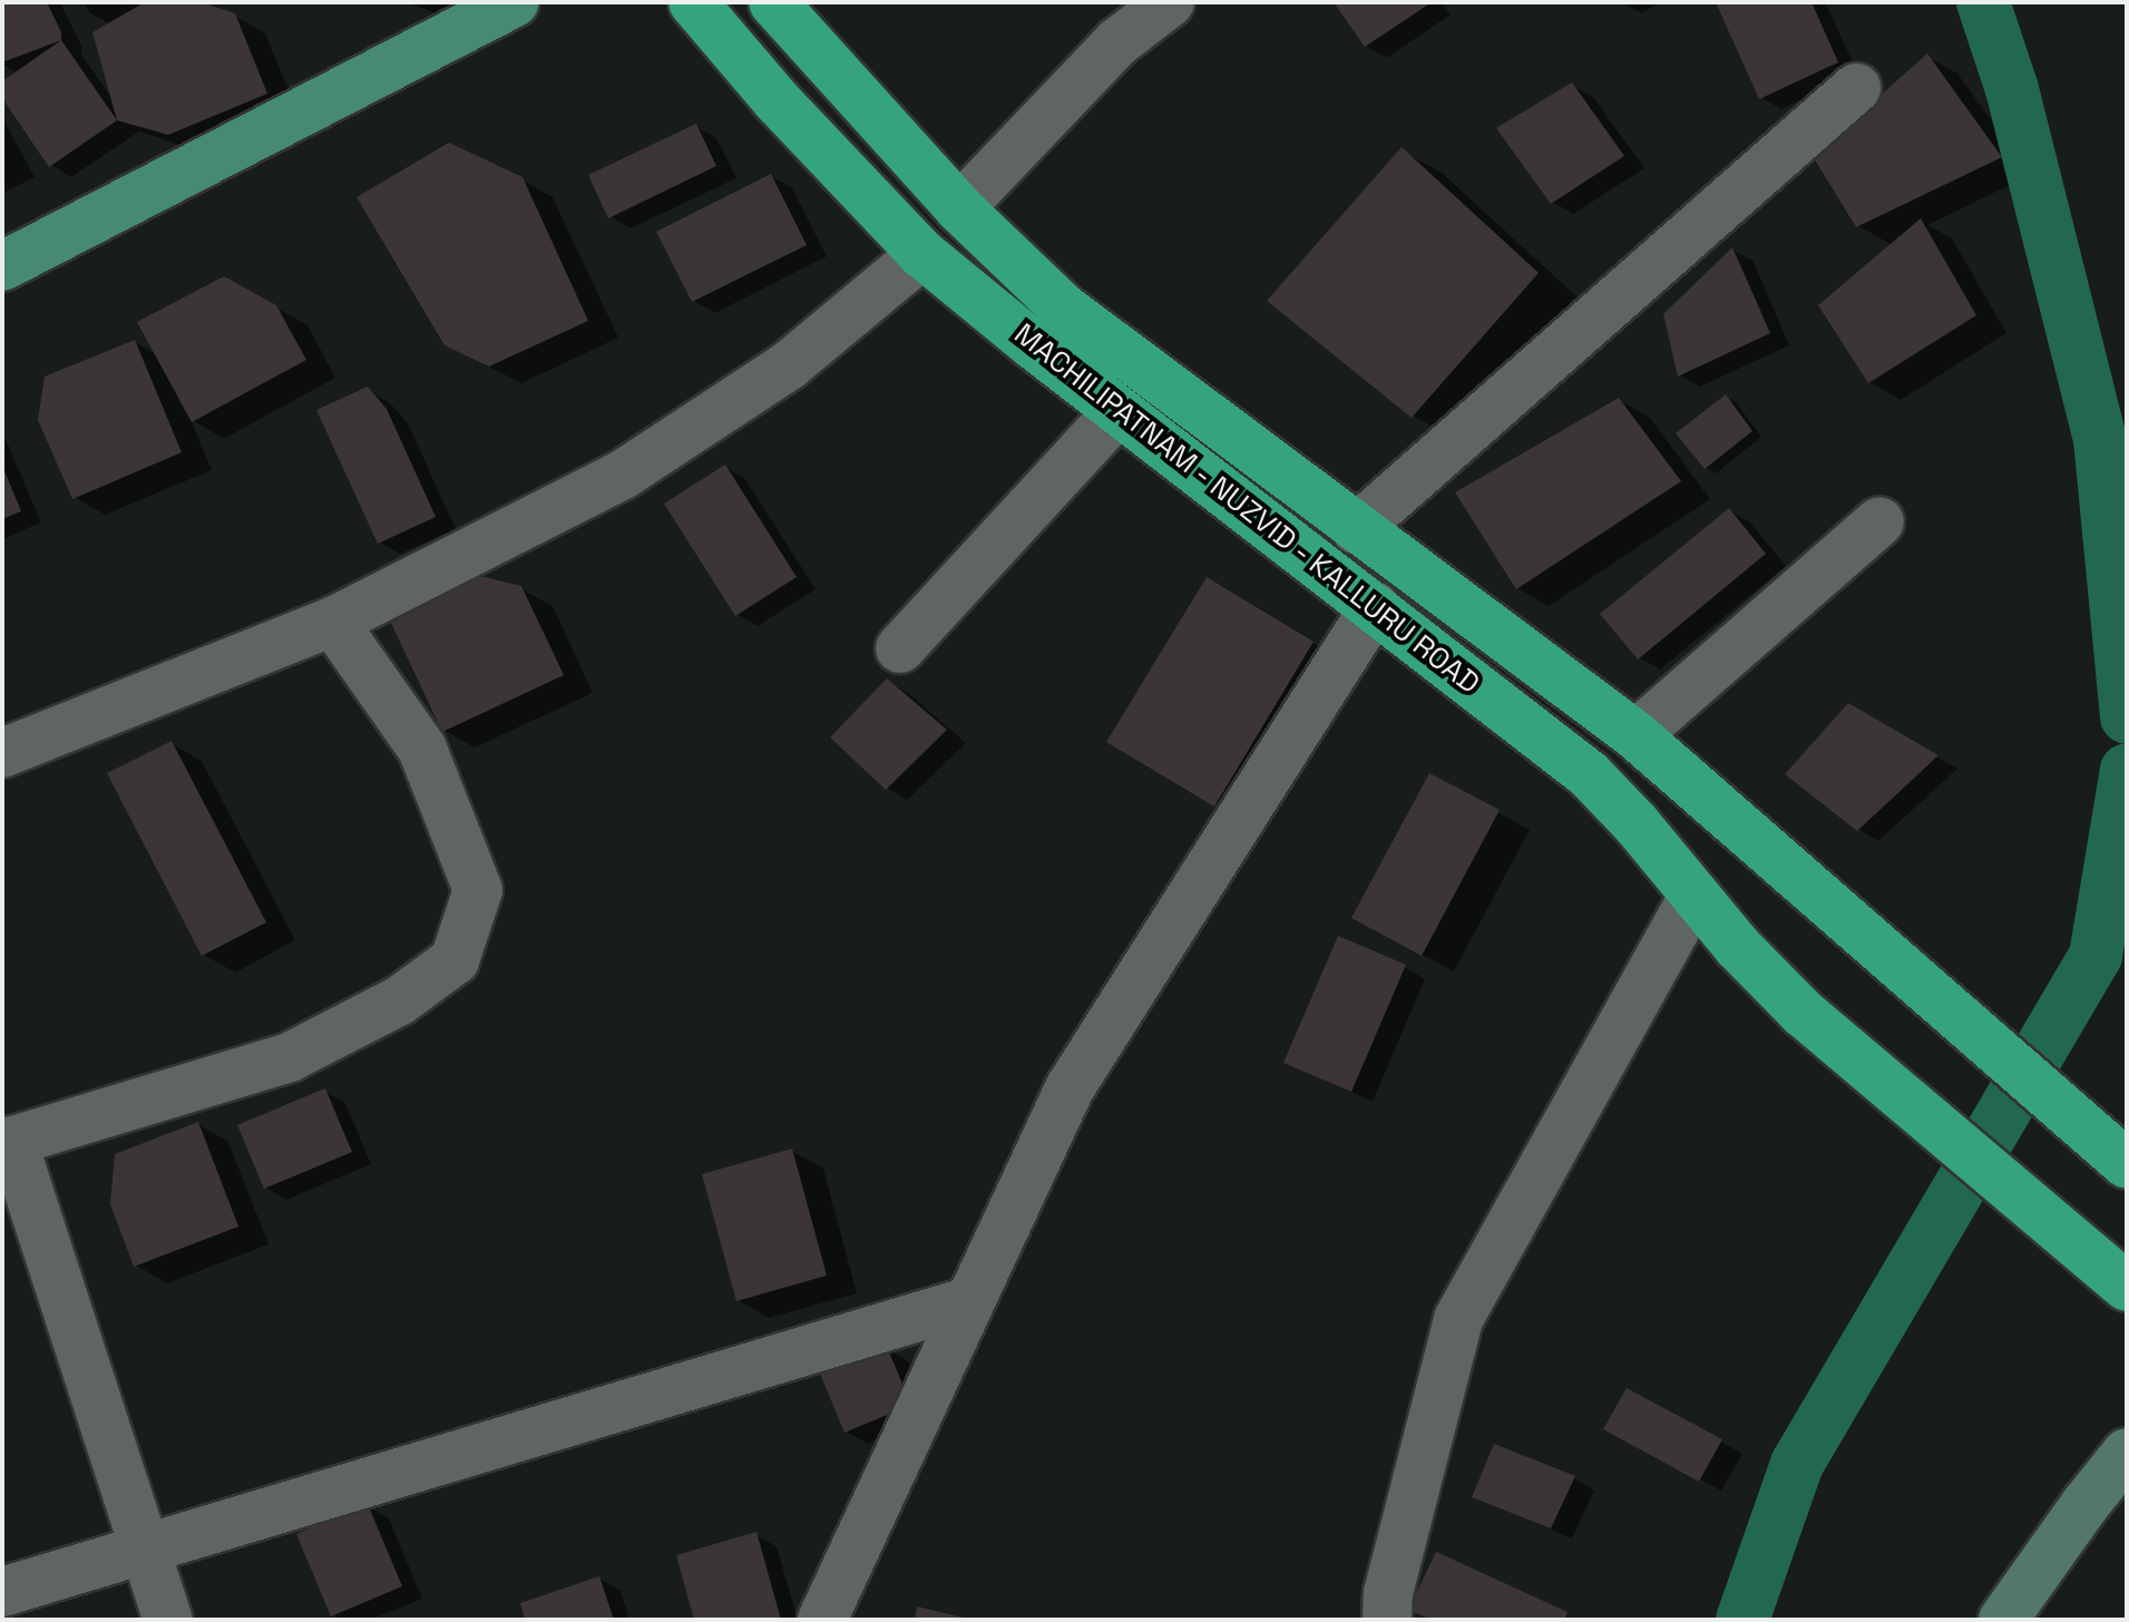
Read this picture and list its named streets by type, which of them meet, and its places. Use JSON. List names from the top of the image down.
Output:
{
  "streets": {
    "highway": ["MACHILIPATNAM - NUZVID - KALLURU ROAD"]
  }
}
